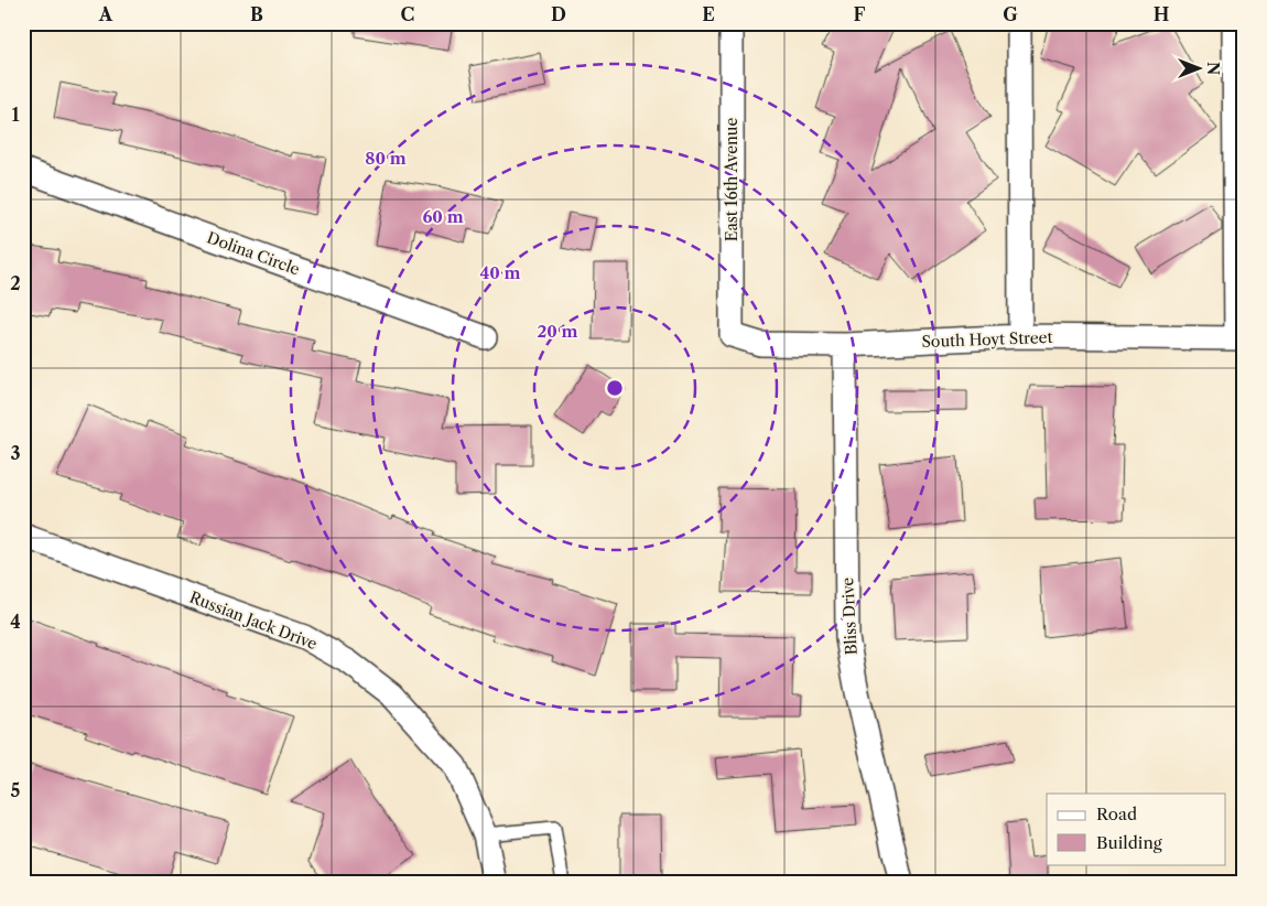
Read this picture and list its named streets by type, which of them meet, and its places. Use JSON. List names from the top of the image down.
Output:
{
  "streets": {
    "street": [
      "East 16th Avenue",
      "Dolina Circle",
      "South Hoyt Street",
      "Bliss Drive",
      "Russian Jack Drive"
    ]
  },
  "crossings": [
    ["East 16th Avenue", "South Hoyt Street"],
    ["South Hoyt Street", "Bliss Drive"]
  ],
  "legend": ["Road", "Building"],
  "north": "right",
  "grid": {
    "columns": [
      "A",
      "B",
      "C",
      "D",
      "E",
      "F",
      "G",
      "H"
    ],
    "rows": [
      "1",
      "2",
      "3",
      "4",
      "5"
    ]
  },
  "rings": [
    "80 m",
    "60 m",
    "40 m",
    "20 m"
  ]
}
